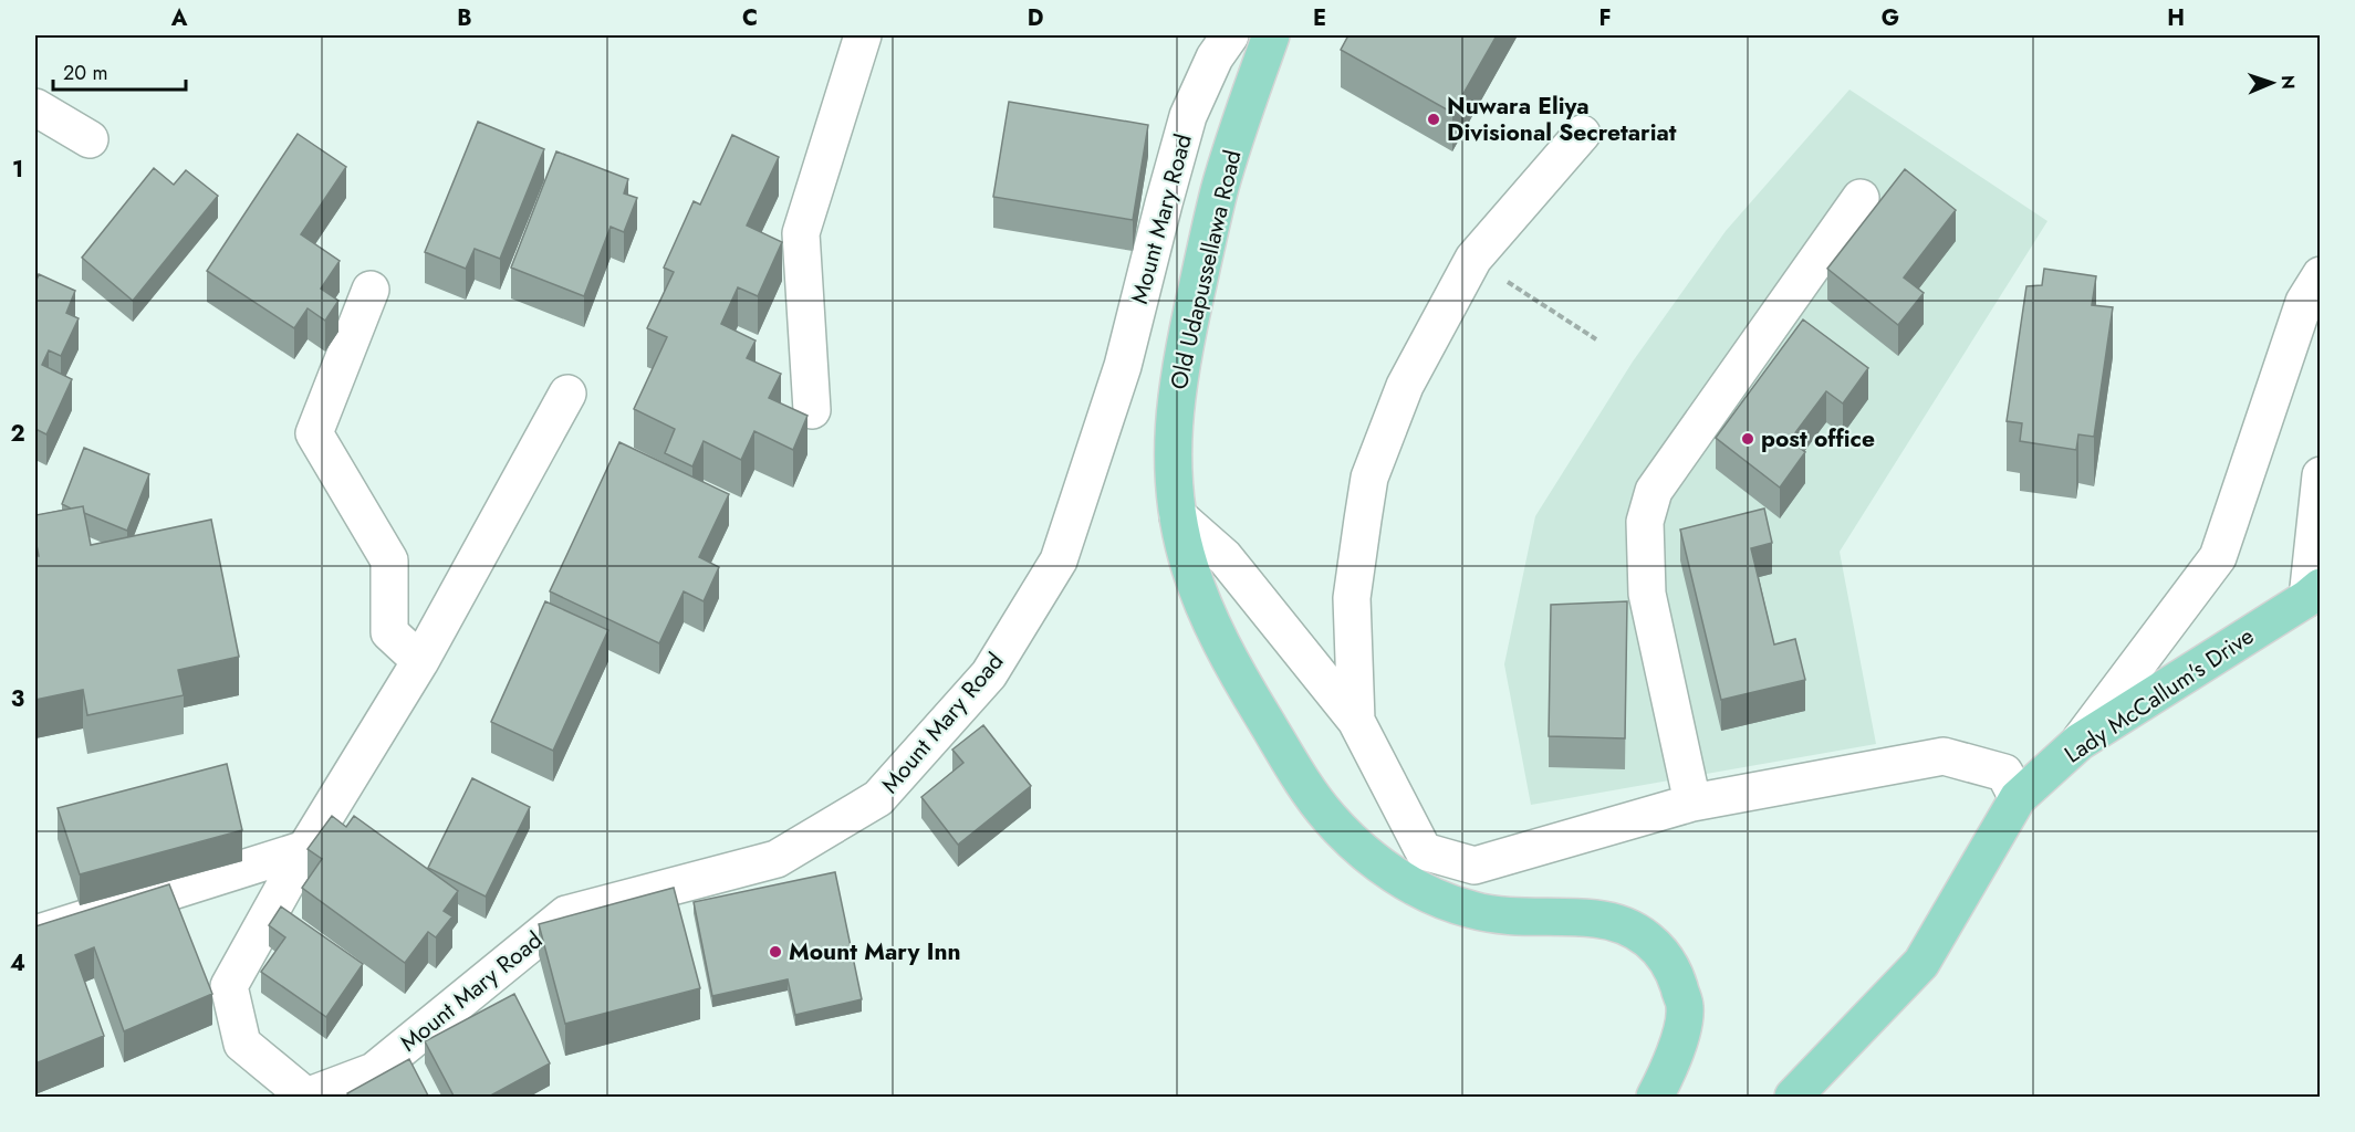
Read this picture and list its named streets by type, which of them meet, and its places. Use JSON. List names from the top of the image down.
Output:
{
  "streets": {
    "main road": ["Old Udapussellawa Road", "Lady McCallum's Drive"],
    "street": ["Mount Mary Road"]
  },
  "places": ["Nuwara Eliya Divisional Secretariat", "post office", "Mount Mary Inn"],
  "scale_bar": "20 m",
  "north": "right",
  "grid": {
    "columns": [
      "A",
      "B",
      "C",
      "D",
      "E",
      "F",
      "G",
      "H"
    ],
    "rows": [
      "1",
      "2",
      "3",
      "4"
    ]
  }
}
